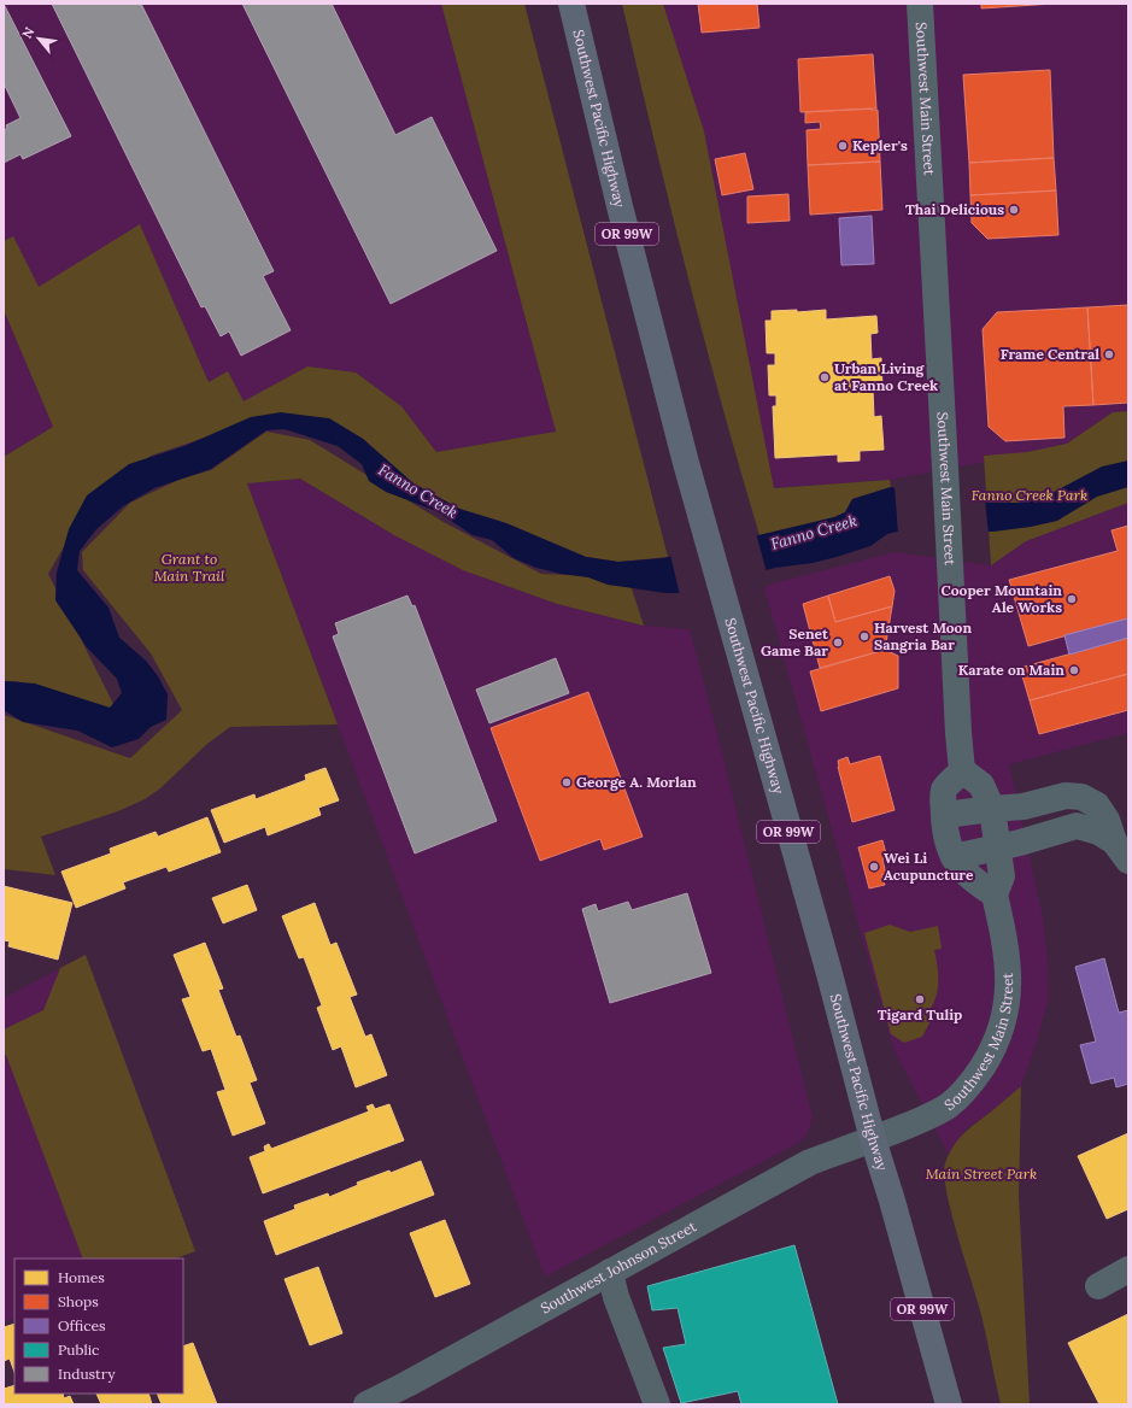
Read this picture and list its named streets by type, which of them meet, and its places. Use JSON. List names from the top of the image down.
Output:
{
  "streets": {
    "highway": ["Southwest Pacific Highway", "OR 99W"],
    "street": ["Southwest Main Street", "Southwest Johnson Street"]
  },
  "crossings": [
    ["Southwest Main Street", "Southwest Pacific Highway"],
    ["Southwest Main Street", "Southwest Johnson Street"],
    ["Southwest Pacific Highway", "Southwest Johnson Street"]
  ],
  "water": ["Fanno Creek"],
  "parks": ["Fanno Creek Park", "Grant to Main Trail", "Main Street Park"],
  "places": [
    "Kepler's",
    "Thai Delicious",
    "Frame Central",
    "Urban Living at Fanno Creek",
    "Cooper Mountain Ale Works",
    "Harvest Moon Sangria Bar",
    "Senet Game Bar",
    "Karate on Main",
    "George A. Morlan",
    "Wei Li Acupuncture",
    "Tigard Tulip"
  ],
  "legend": [
    "Homes",
    "Shops",
    "Offices",
    "Public",
    "Industry"
  ],
  "north": "top left"
}
